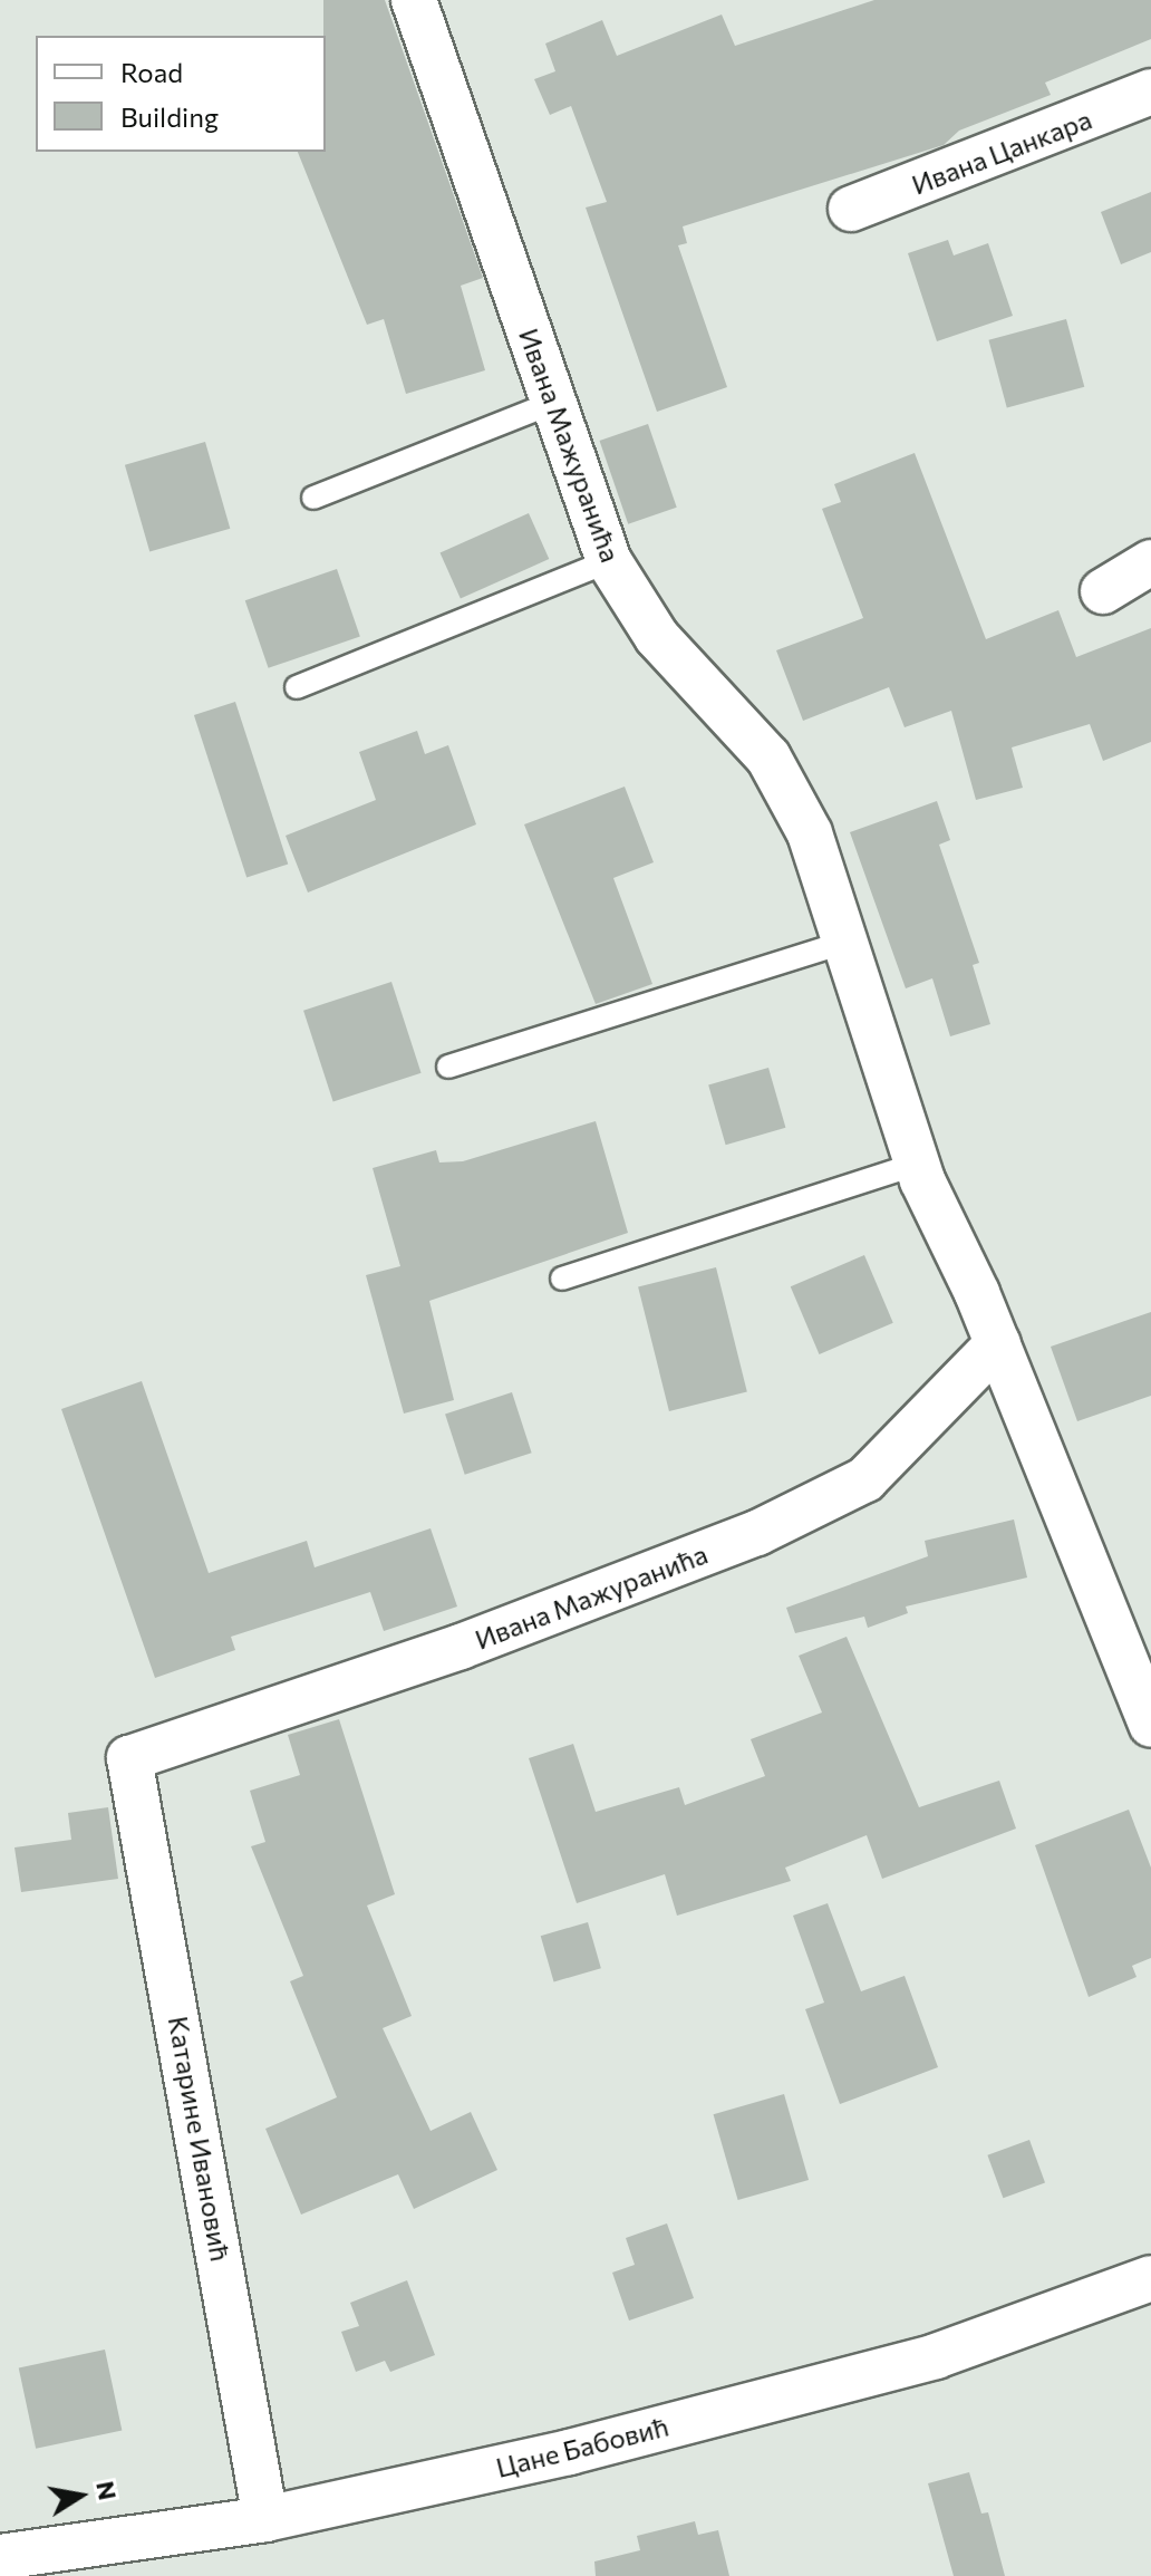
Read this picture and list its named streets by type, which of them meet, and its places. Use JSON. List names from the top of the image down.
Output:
{
  "streets": {
    "street": [
      "Ивана Цанкара",
      "Ивана Мажуранића",
      "Катарине Ивановић",
      "Цане Бабовић"
    ]
  },
  "crossings": [
    ["Ивана Мажуранића", "Катарине Ивановић"],
    ["Катарине Ивановић", "Цане Бабовић"]
  ],
  "legend": ["Road", "Building"],
  "north": "right"
}
